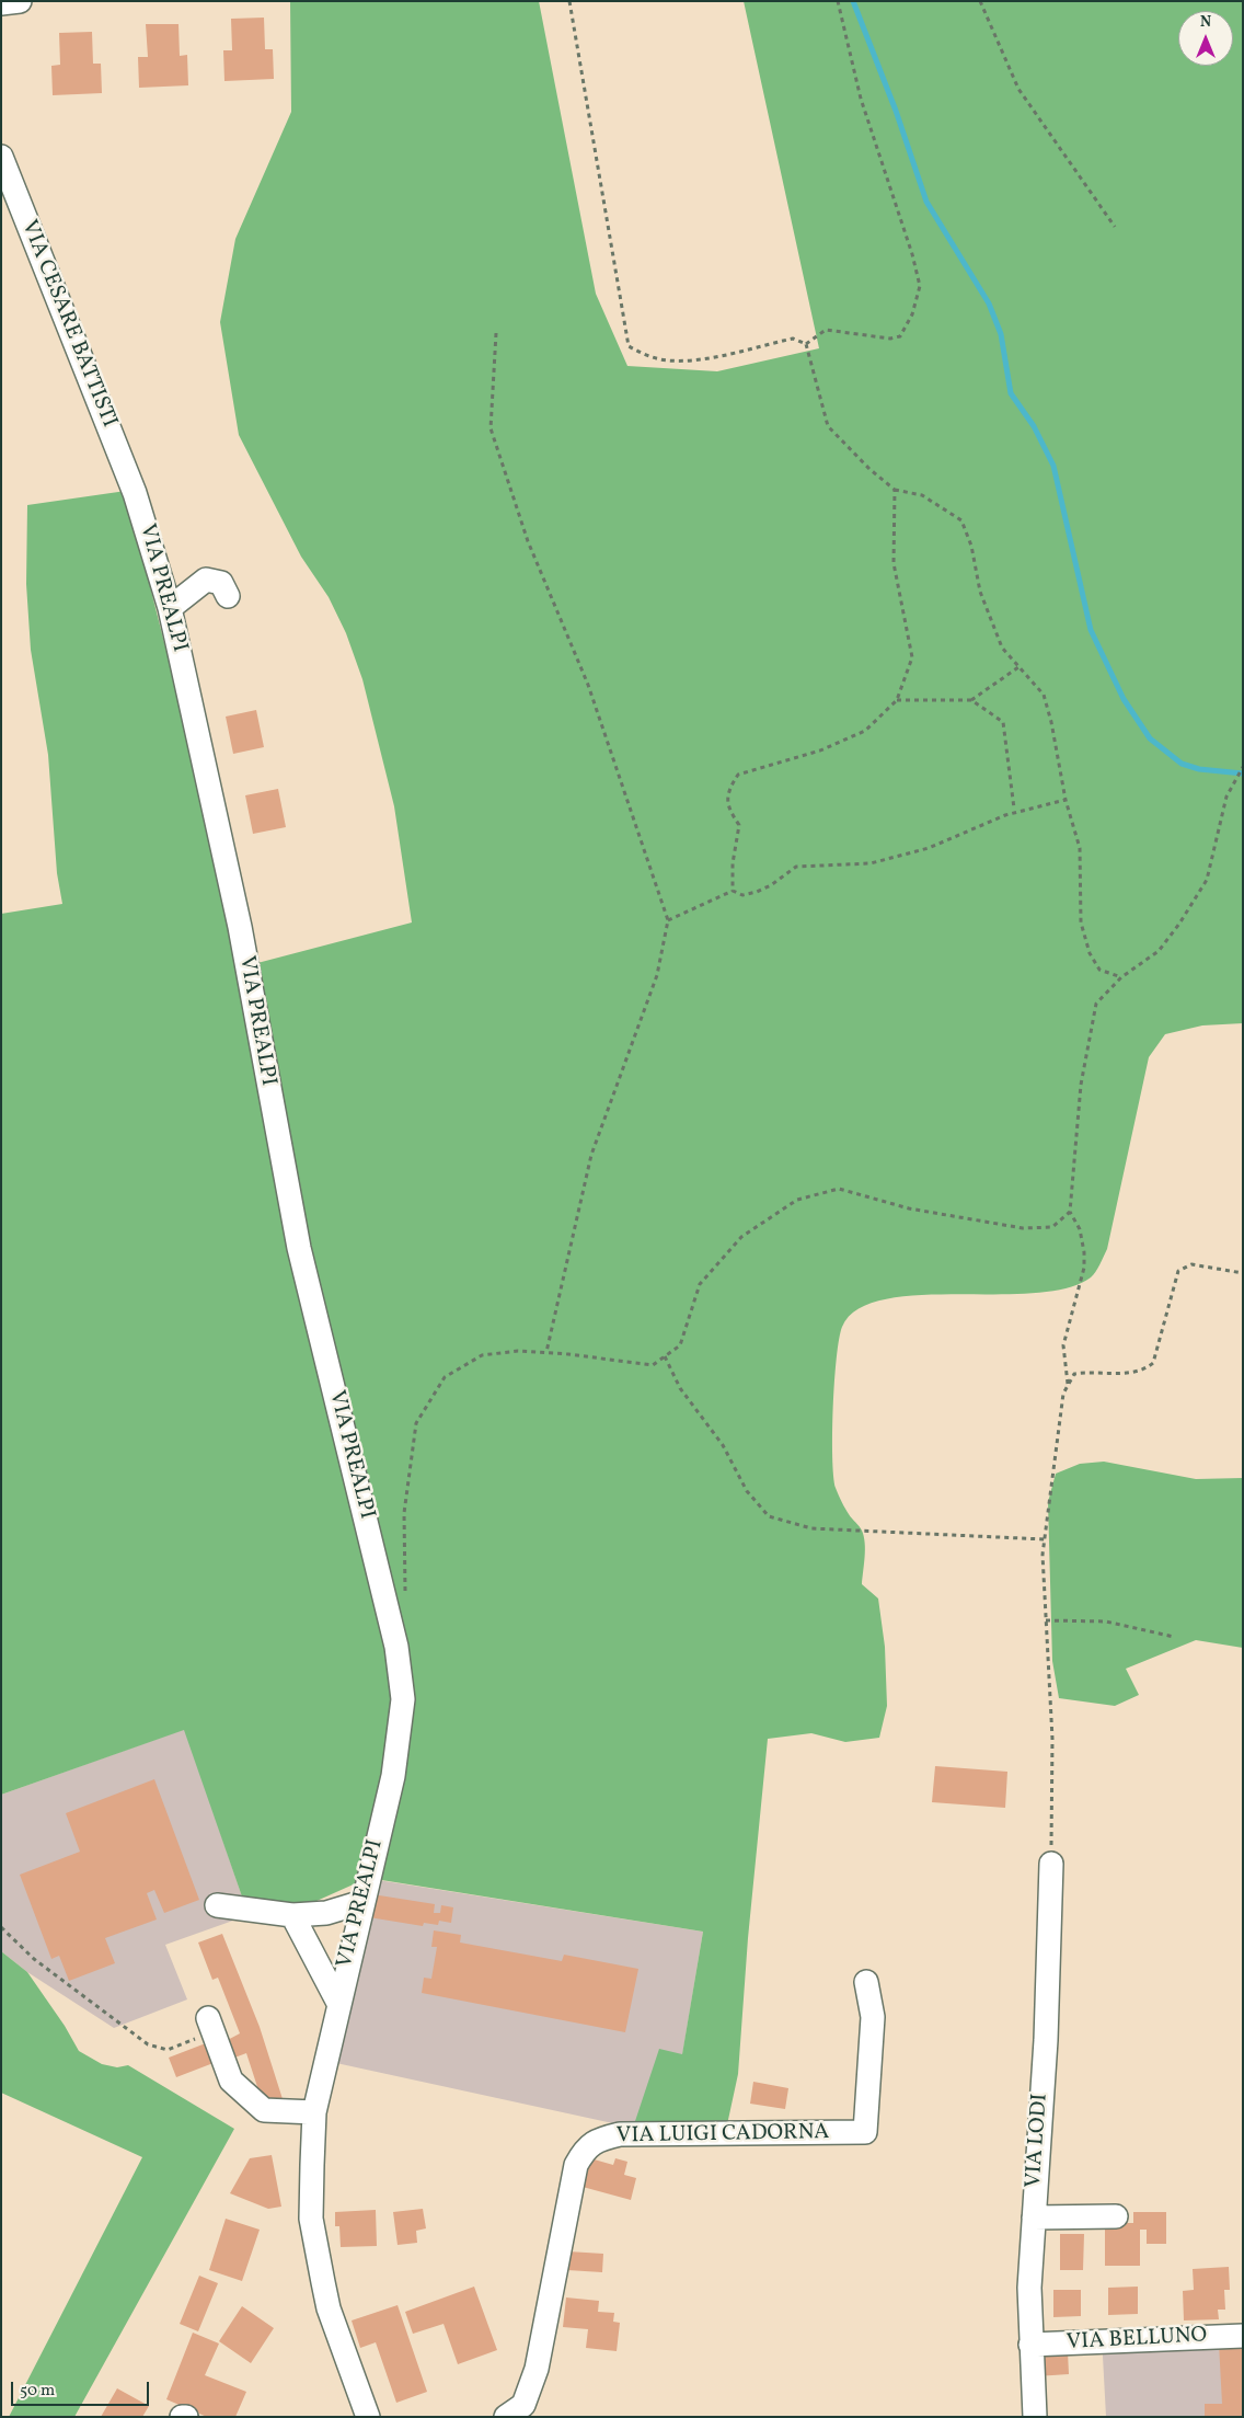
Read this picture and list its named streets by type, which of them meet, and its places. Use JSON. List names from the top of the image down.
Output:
{
  "streets": {
    "street": [
      "VIA CESARE BATTISTI",
      "VIA PREALPI",
      "VIA LUIGI CADORNA",
      "VIA LODI",
      "VIA BELLUNO"
    ]
  },
  "crossings": [
    ["VIA CESARE BATTISTI", "VIA PREALPI"],
    ["VIA LODI", "VIA BELLUNO"]
  ],
  "scale_bar": "50 m",
  "north": "top"
}
